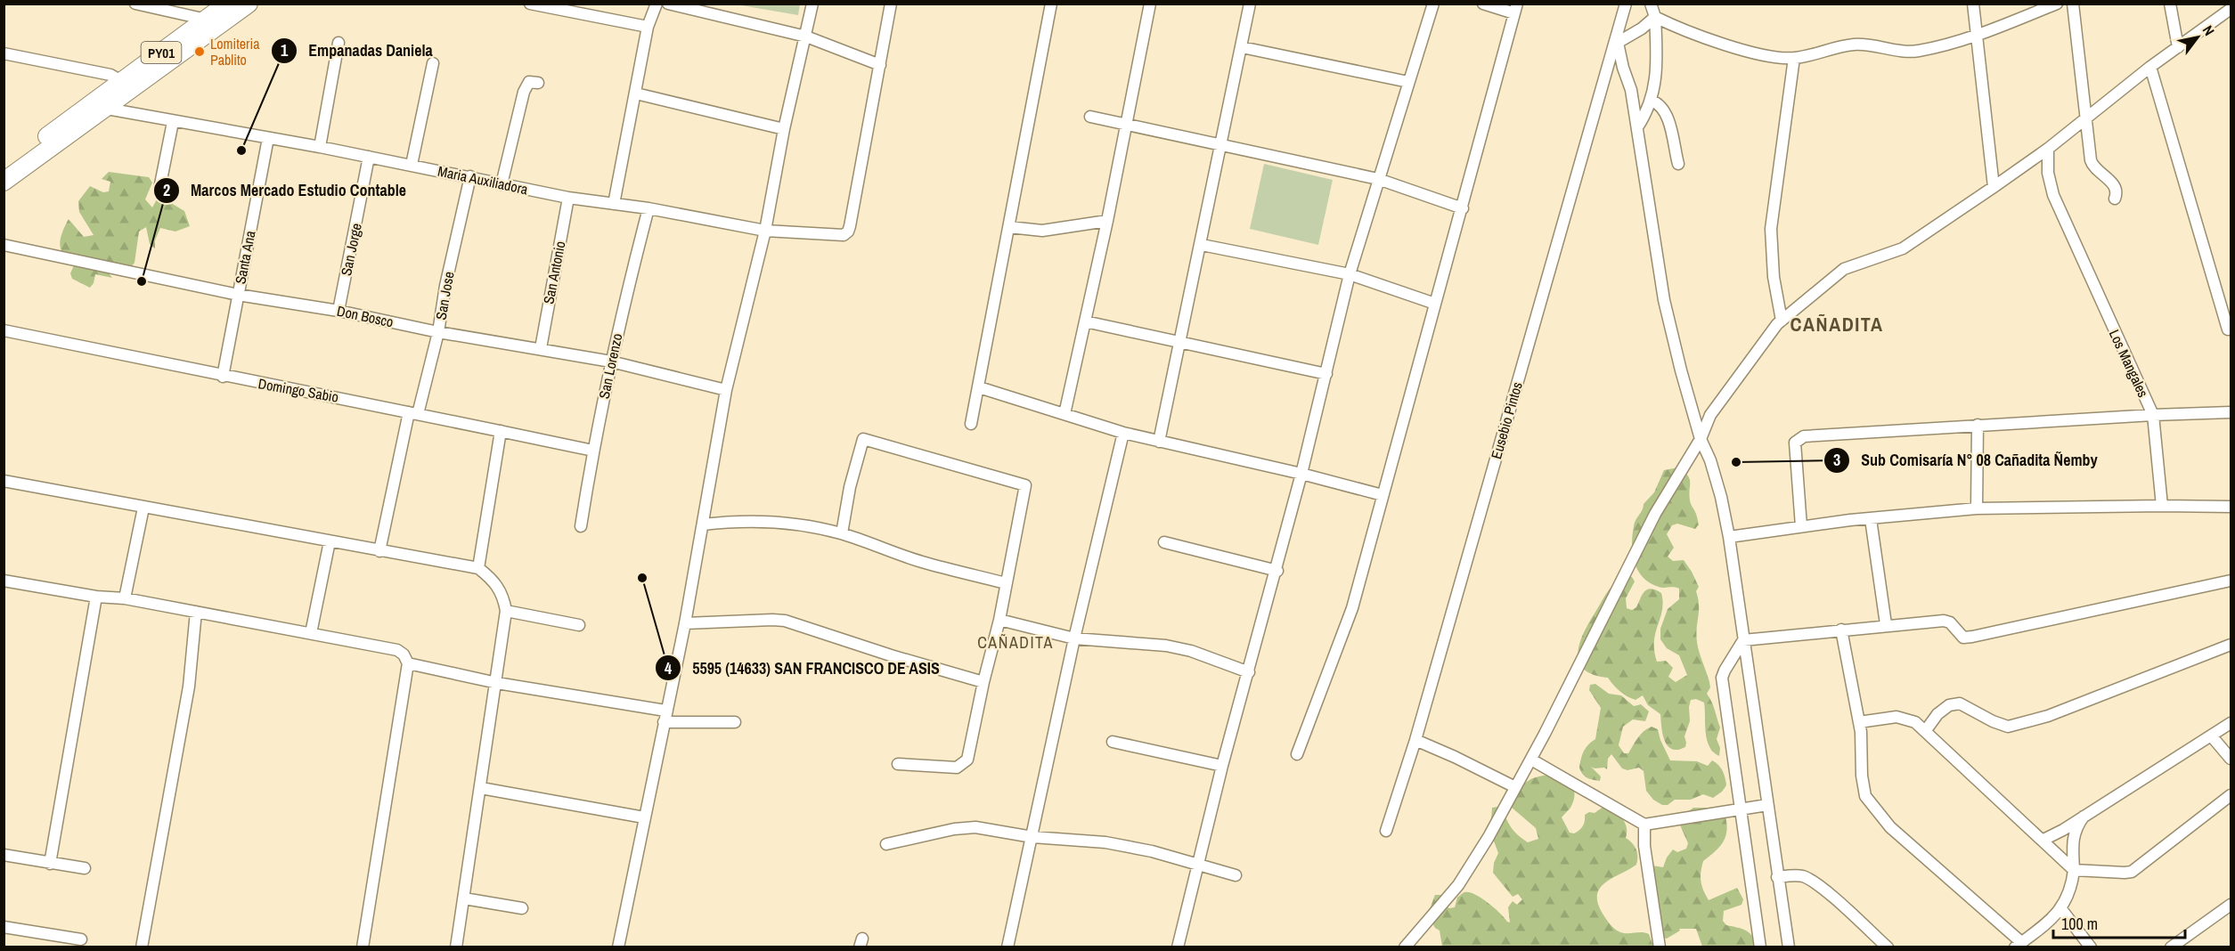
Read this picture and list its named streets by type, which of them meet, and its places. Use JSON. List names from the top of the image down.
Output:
{
  "streets": {
    "highway": ["PY01"],
    "street": [
      "Maria Auxiliadora",
      "San Jorge",
      "Santa Ana",
      "San Antonio",
      "San Jose",
      "Don Bosco",
      "Los Mangales",
      "San Lorenzo",
      "Domingo Sabio",
      "Eusebio Pintos"
    ]
  },
  "crossings": [
    ["PY01", "Maria Auxiliadora"],
    ["Maria Auxiliadora", "San Jorge"],
    ["Maria Auxiliadora", "Santa Ana"],
    ["Maria Auxiliadora", "San Antonio"],
    ["Maria Auxiliadora", "San Jose"],
    ["Maria Auxiliadora", "San Lorenzo"],
    ["San Jorge", "Don Bosco"],
    ["Santa Ana", "Don Bosco"],
    ["Santa Ana", "Domingo Sabio"],
    ["San Antonio", "Don Bosco"],
    ["San Jose", "Don Bosco"],
    ["San Jose", "Domingo Sabio"],
    ["Don Bosco", "San Lorenzo"],
    ["San Lorenzo", "Domingo Sabio"]
  ],
  "districts": ["CAÑADITA", "CAÑADITA"],
  "places": [
    "Lomiteria Pablito",
    "Empanadas Daniela",
    "Marcos Mercado Estudio Contable",
    "Sub Comisaría N° 08 Cañadita Ñemby",
    "5595 (14633) SAN FRANCISCO DE ASIS"
  ],
  "scale_bar": "100 m",
  "north": "top right"
}
